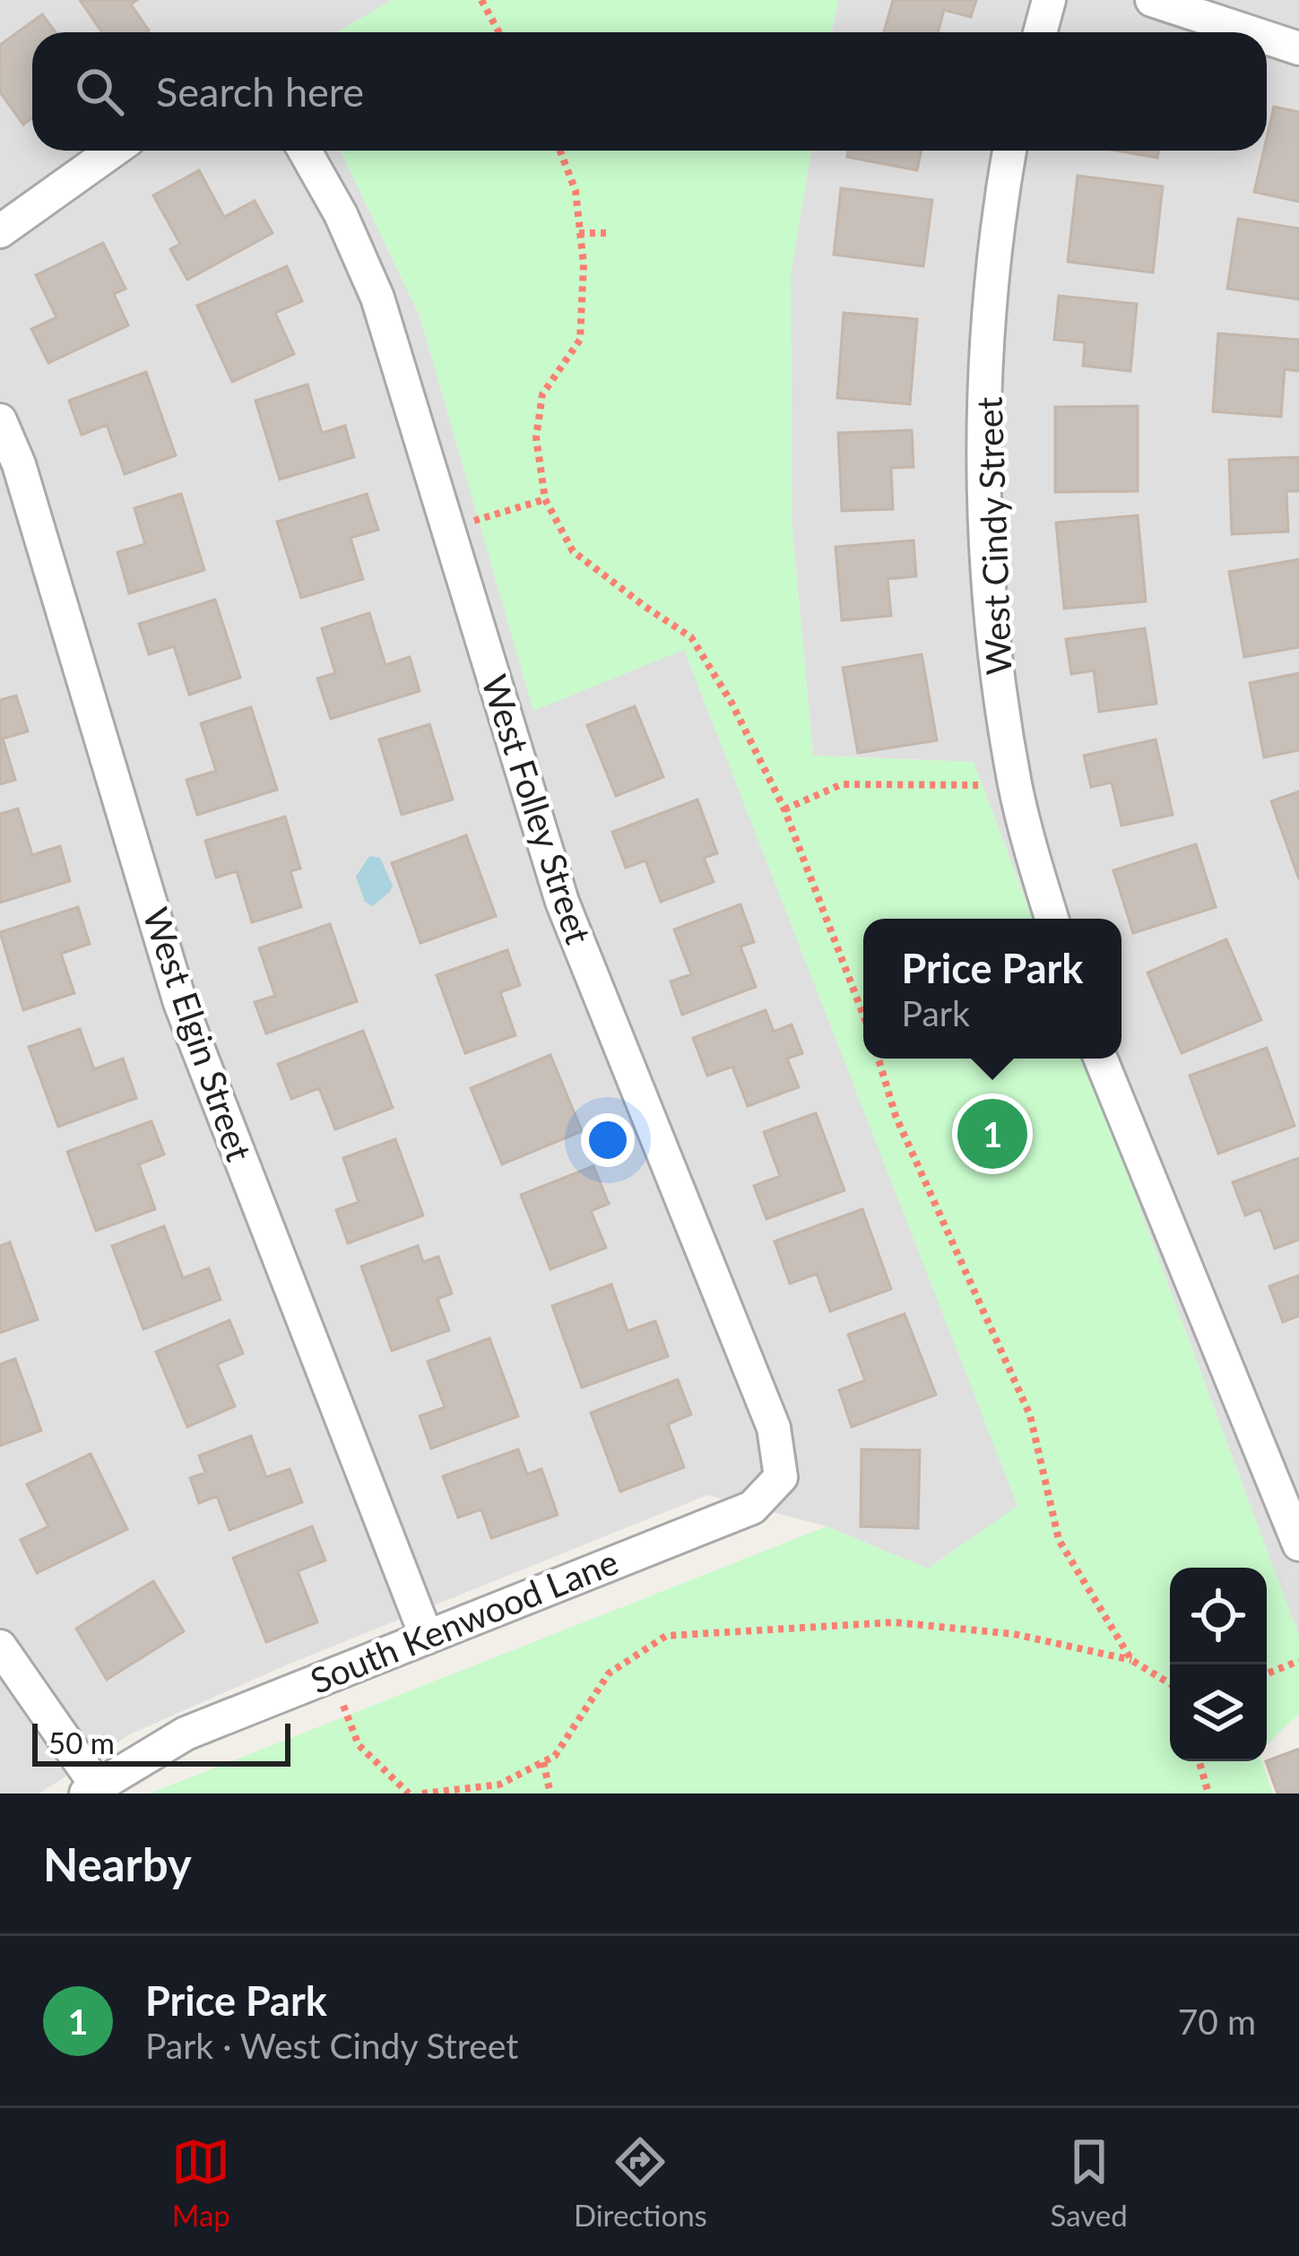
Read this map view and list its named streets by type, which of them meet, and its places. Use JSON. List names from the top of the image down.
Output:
{
  "streets": {
    "street": [
      "West Cindy Street",
      "West Folley Street",
      "West Elgin Street",
      "South Kenwood Lane"
    ]
  },
  "crossings": [
    ["West Folley Street", "South Kenwood Lane"],
    ["West Elgin Street", "South Kenwood Lane"]
  ],
  "scale_bar": "50 m",
  "page": {
    "search": "Search here",
    "popup": ["Price Park", "Park"],
    "pins": "1",
    "scale": "50 m",
    "heading": "Nearby",
    "list": [
      {
        "mark": "1",
        "name": "Price Park",
        "note": "Park · West Cindy Street",
        "value": "70 m"
      }
    ],
    "nav": ["Map", "Directions", "Saved"]
  }
}
